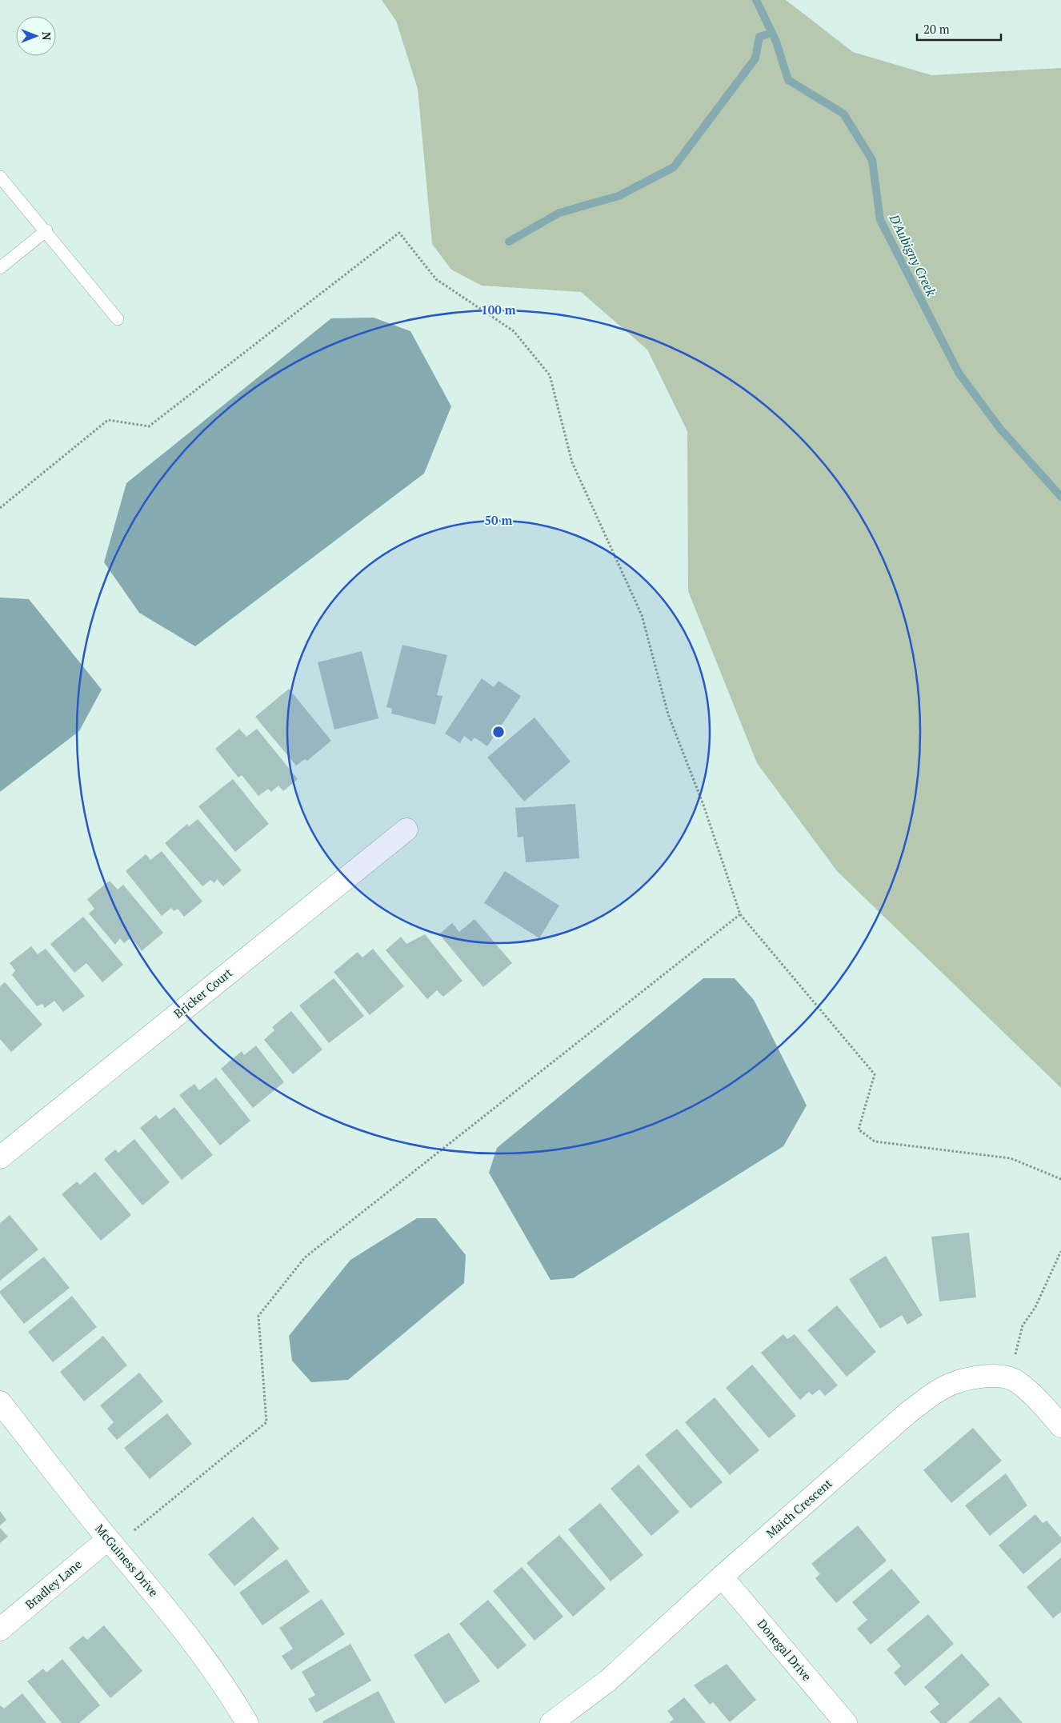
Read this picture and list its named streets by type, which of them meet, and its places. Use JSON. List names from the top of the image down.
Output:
{
  "streets": {
    "street": [
      "Bricker Court",
      "Maich Crescent",
      "McGuiness Drive",
      "Bradley Lane",
      "Donegal Drive"
    ]
  },
  "crossings": [
    ["Maich Crescent", "Donegal Drive"],
    ["McGuiness Drive", "Bradley Lane"]
  ],
  "water": ["D'Aubigny Creek"],
  "scale_bar": "20 m",
  "north": "right",
  "rings": ["100 m", "50 m"]
}
